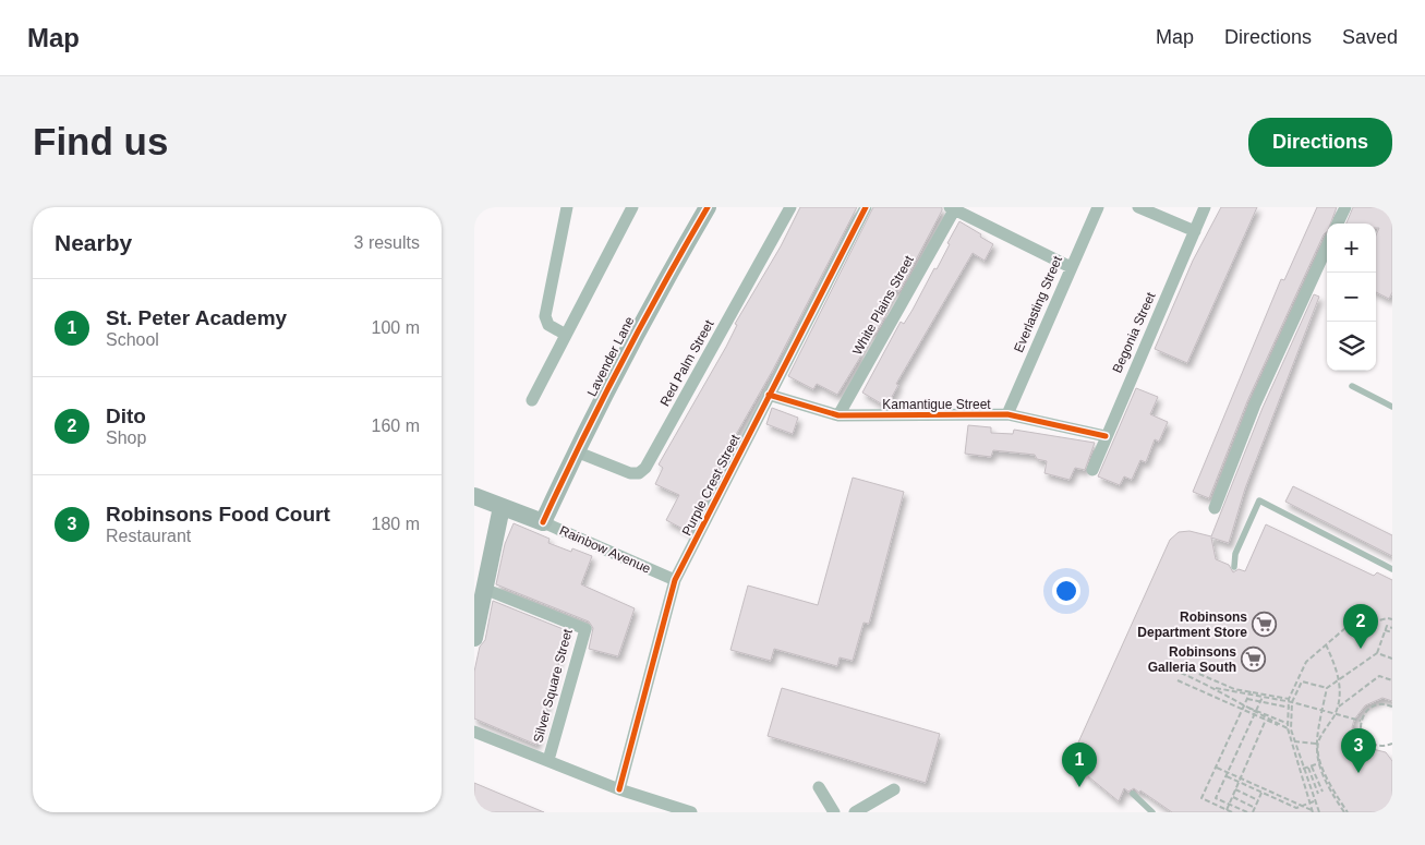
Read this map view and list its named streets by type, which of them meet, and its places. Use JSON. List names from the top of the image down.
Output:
{
  "streets": {
    "street": [
      "Everlasting Street",
      "White Plains Street",
      "Begonia Street",
      "Lavender Lane",
      "Red Palm Street",
      "Kamantigue Street",
      "Purple Crest Street",
      "Rainbow Avenue",
      "Silver Square Street"
    ]
  },
  "crossings": [
    ["Everlasting Street", "Kamantigue Street"],
    ["White Plains Street", "Kamantigue Street"],
    ["Begonia Street", "Kamantigue Street"],
    ["Lavender Lane", "Red Palm Street"],
    ["Lavender Lane", "Rainbow Avenue"],
    ["Kamantigue Street", "Purple Crest Street"],
    ["Purple Crest Street", "Rainbow Avenue"]
  ],
  "places": {
    "supermarket": ["Robinsons Department Store", "Robinsons Galleria South"]
  },
  "page": {
    "header": "Map",
    "nav": ["Map", "Directions", "Saved"],
    "buttons": "Directions",
    "title": "Find us",
    "heading": ["Nearby", "3 results"],
    "map_buttons": ["+", "−"],
    "list": [
      {
        "mark": "1",
        "name": "St. Peter Academy",
        "note": "School",
        "value": "100 m"
      },
      {
        "mark": "2",
        "name": "Dito",
        "note": "Shop",
        "value": "160 m"
      },
      {
        "mark": "3",
        "name": "Robinsons Food Court",
        "note": "Restaurant",
        "value": "180 m"
      }
    ],
    "pins": ["2", "3", "1"]
  }
}
